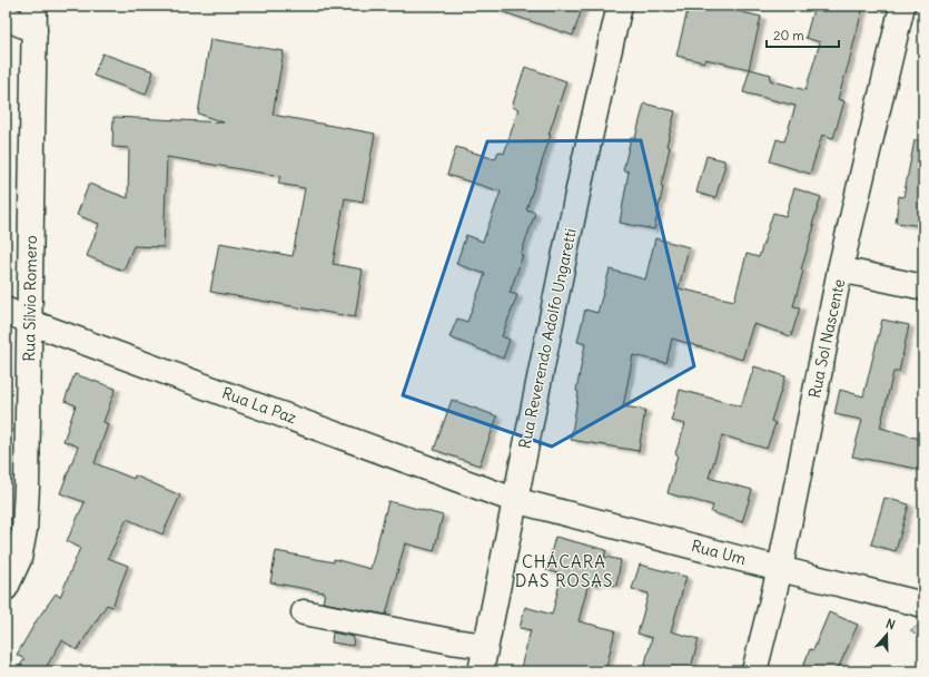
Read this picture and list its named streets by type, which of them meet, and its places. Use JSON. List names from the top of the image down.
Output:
{
  "streets": {
    "street": [
      "Rua Sílvio Romero",
      "Rua Reverendo Adolfo Ungaretti",
      "Rua Sol Nascente",
      "Rua La Paz",
      "Rua Um"
    ]
  },
  "crossings": [
    ["Rua Sílvio Romero", "Rua La Paz"],
    ["Rua Reverendo Adolfo Ungaretti", "Rua La Paz"],
    ["Rua Reverendo Adolfo Ungaretti", "Rua Um"],
    ["Rua Sol Nascente", "Rua Um"],
    ["Rua La Paz", "Rua Um"]
  ],
  "districts": ["CHÁCARA DAS ROSAS"],
  "scale_bar": "20 m",
  "north": "top"
}
